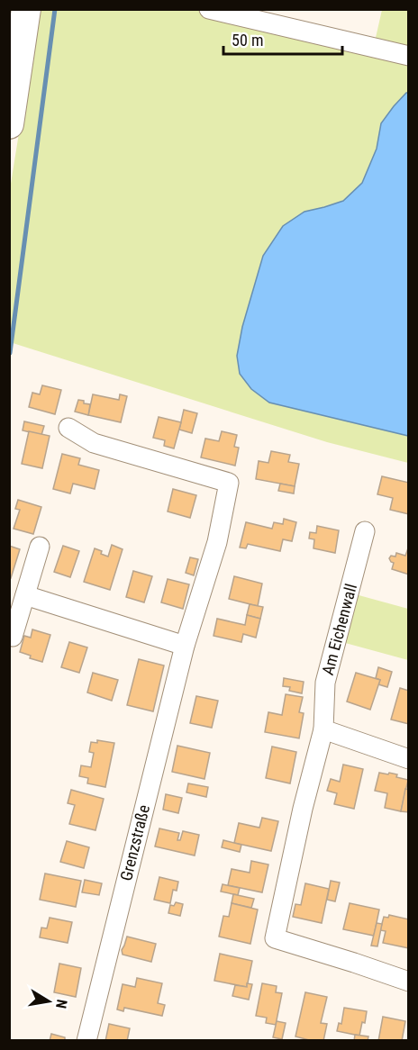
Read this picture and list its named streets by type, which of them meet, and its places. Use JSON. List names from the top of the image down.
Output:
{
  "streets": {
    "street": ["Am Eichenwall", "Grenzstraße"]
  },
  "scale_bar": "50 m",
  "north": "right"
}
